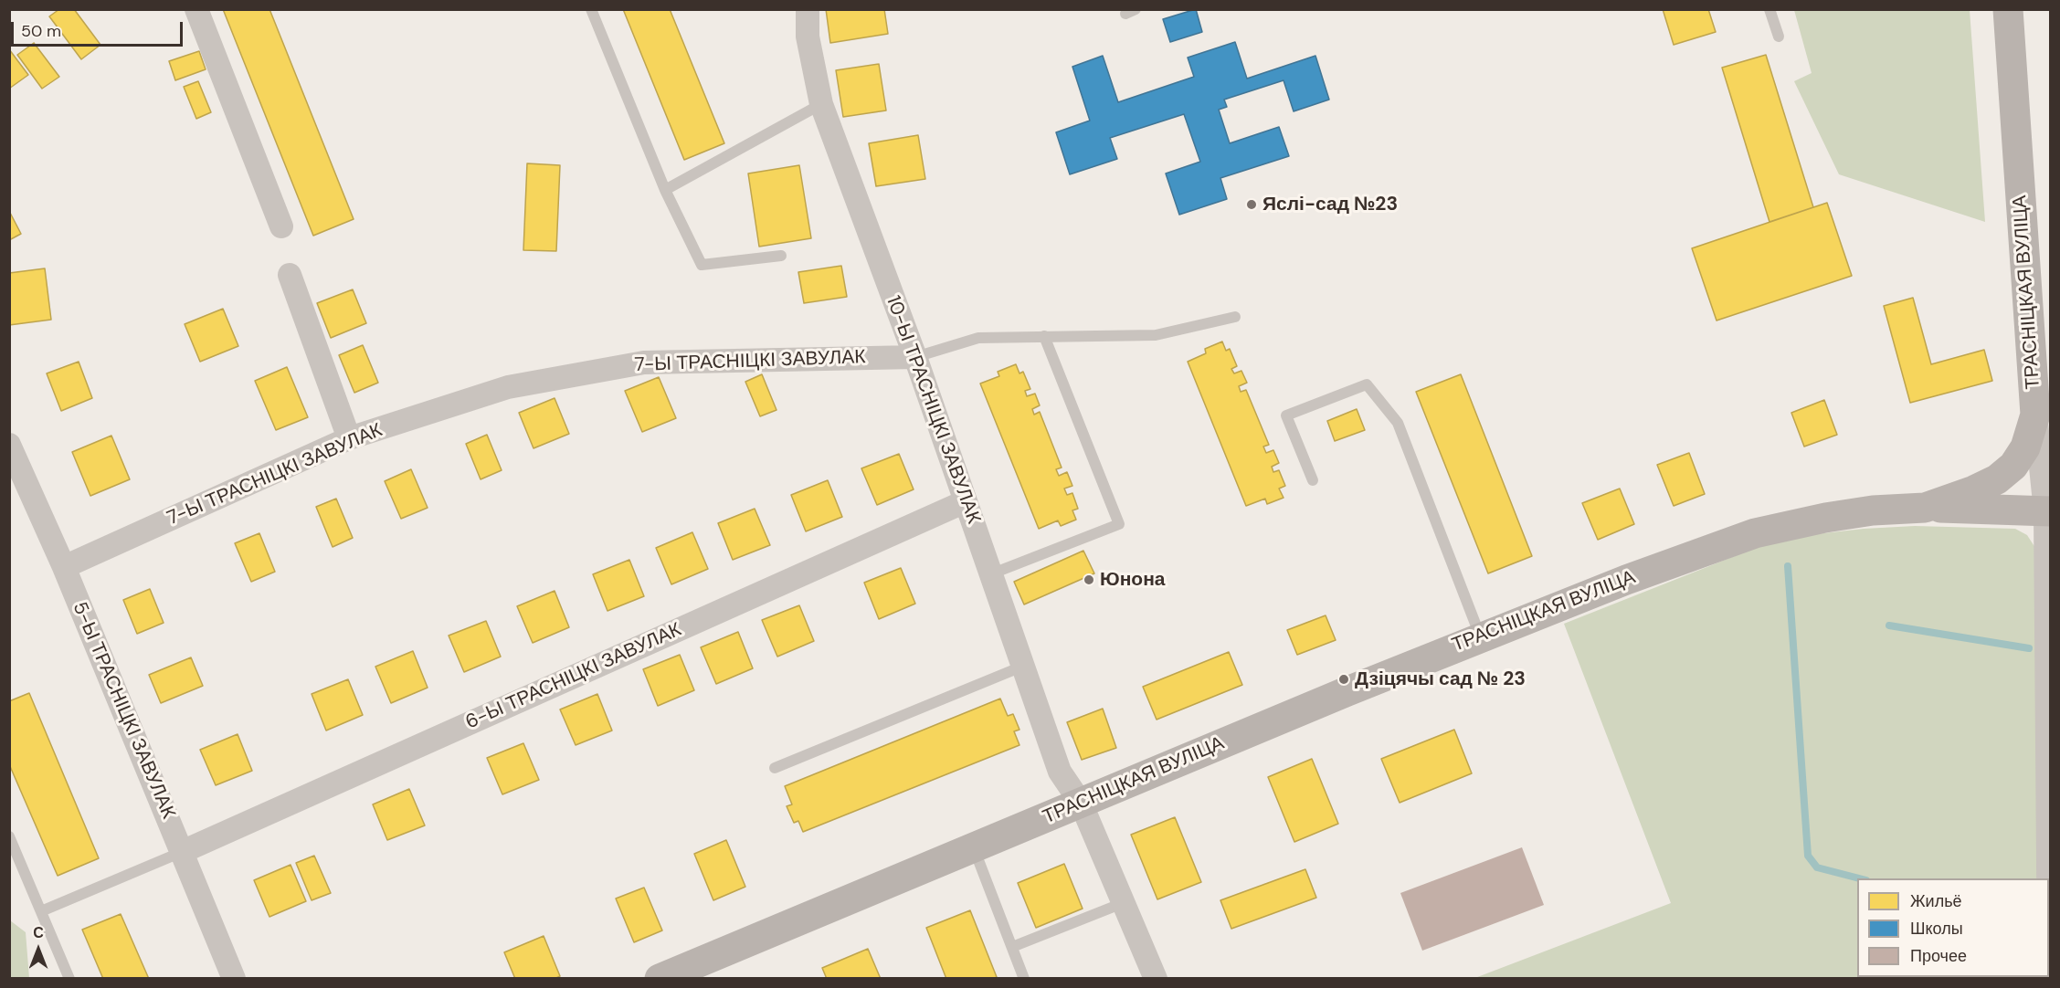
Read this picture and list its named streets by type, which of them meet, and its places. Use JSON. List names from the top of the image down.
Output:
{
  "streets": {
    "street": [
      "ТРАСНІЦКАЯ ВУЛІЦА",
      "7-Ы ТРАСНІЦКІ ЗАВУЛАК",
      "10-Ы ТРАСНІЦКІ ЗАВУЛАК",
      "6-Ы ТРАСНІЦКІ ЗАВУЛАК",
      "5-Ы ТРАСНІЦКІ ЗАВУЛАК"
    ]
  },
  "crossings": [
    ["ТРАСНІЦКАЯ ВУЛІЦА", "10-Ы ТРАСНІЦКІ ЗАВУЛАК"],
    ["7-Ы ТРАСНІЦКІ ЗАВУЛАК", "10-Ы ТРАСНІЦКІ ЗАВУЛАК"],
    ["7-Ы ТРАСНІЦКІ ЗАВУЛАК", "5-Ы ТРАСНІЦКІ ЗАВУЛАК"],
    ["10-Ы ТРАСНІЦКІ ЗАВУЛАК", "6-Ы ТРАСНІЦКІ ЗАВУЛАК"],
    ["6-Ы ТРАСНІЦКІ ЗАВУЛАК", "5-Ы ТРАСНІЦКІ ЗАВУЛАК"]
  ],
  "places": ["Яслі-сад №23", "Юнона", "Дзіцячы сад № 23"],
  "legend": ["Жильё", "Школы", "Прочее"],
  "scale_bar": "50 m",
  "north": "top"
}
